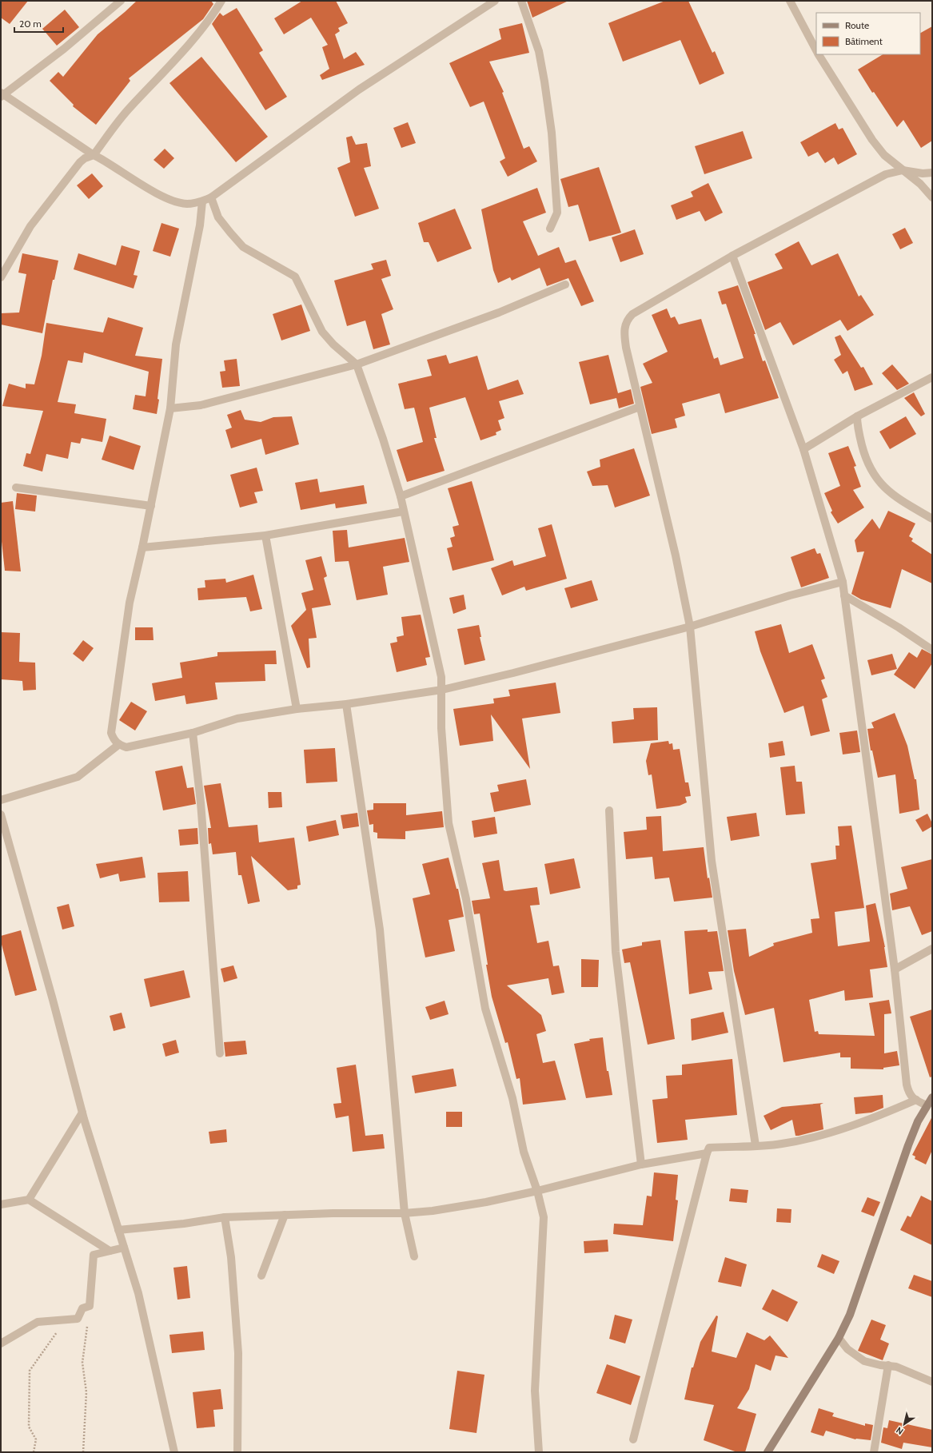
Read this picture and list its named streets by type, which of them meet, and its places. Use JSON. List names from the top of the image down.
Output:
{
  "legend": ["Route", "Bâtiment"],
  "scale_bar": "20 m",
  "north": "bottom left"
}
